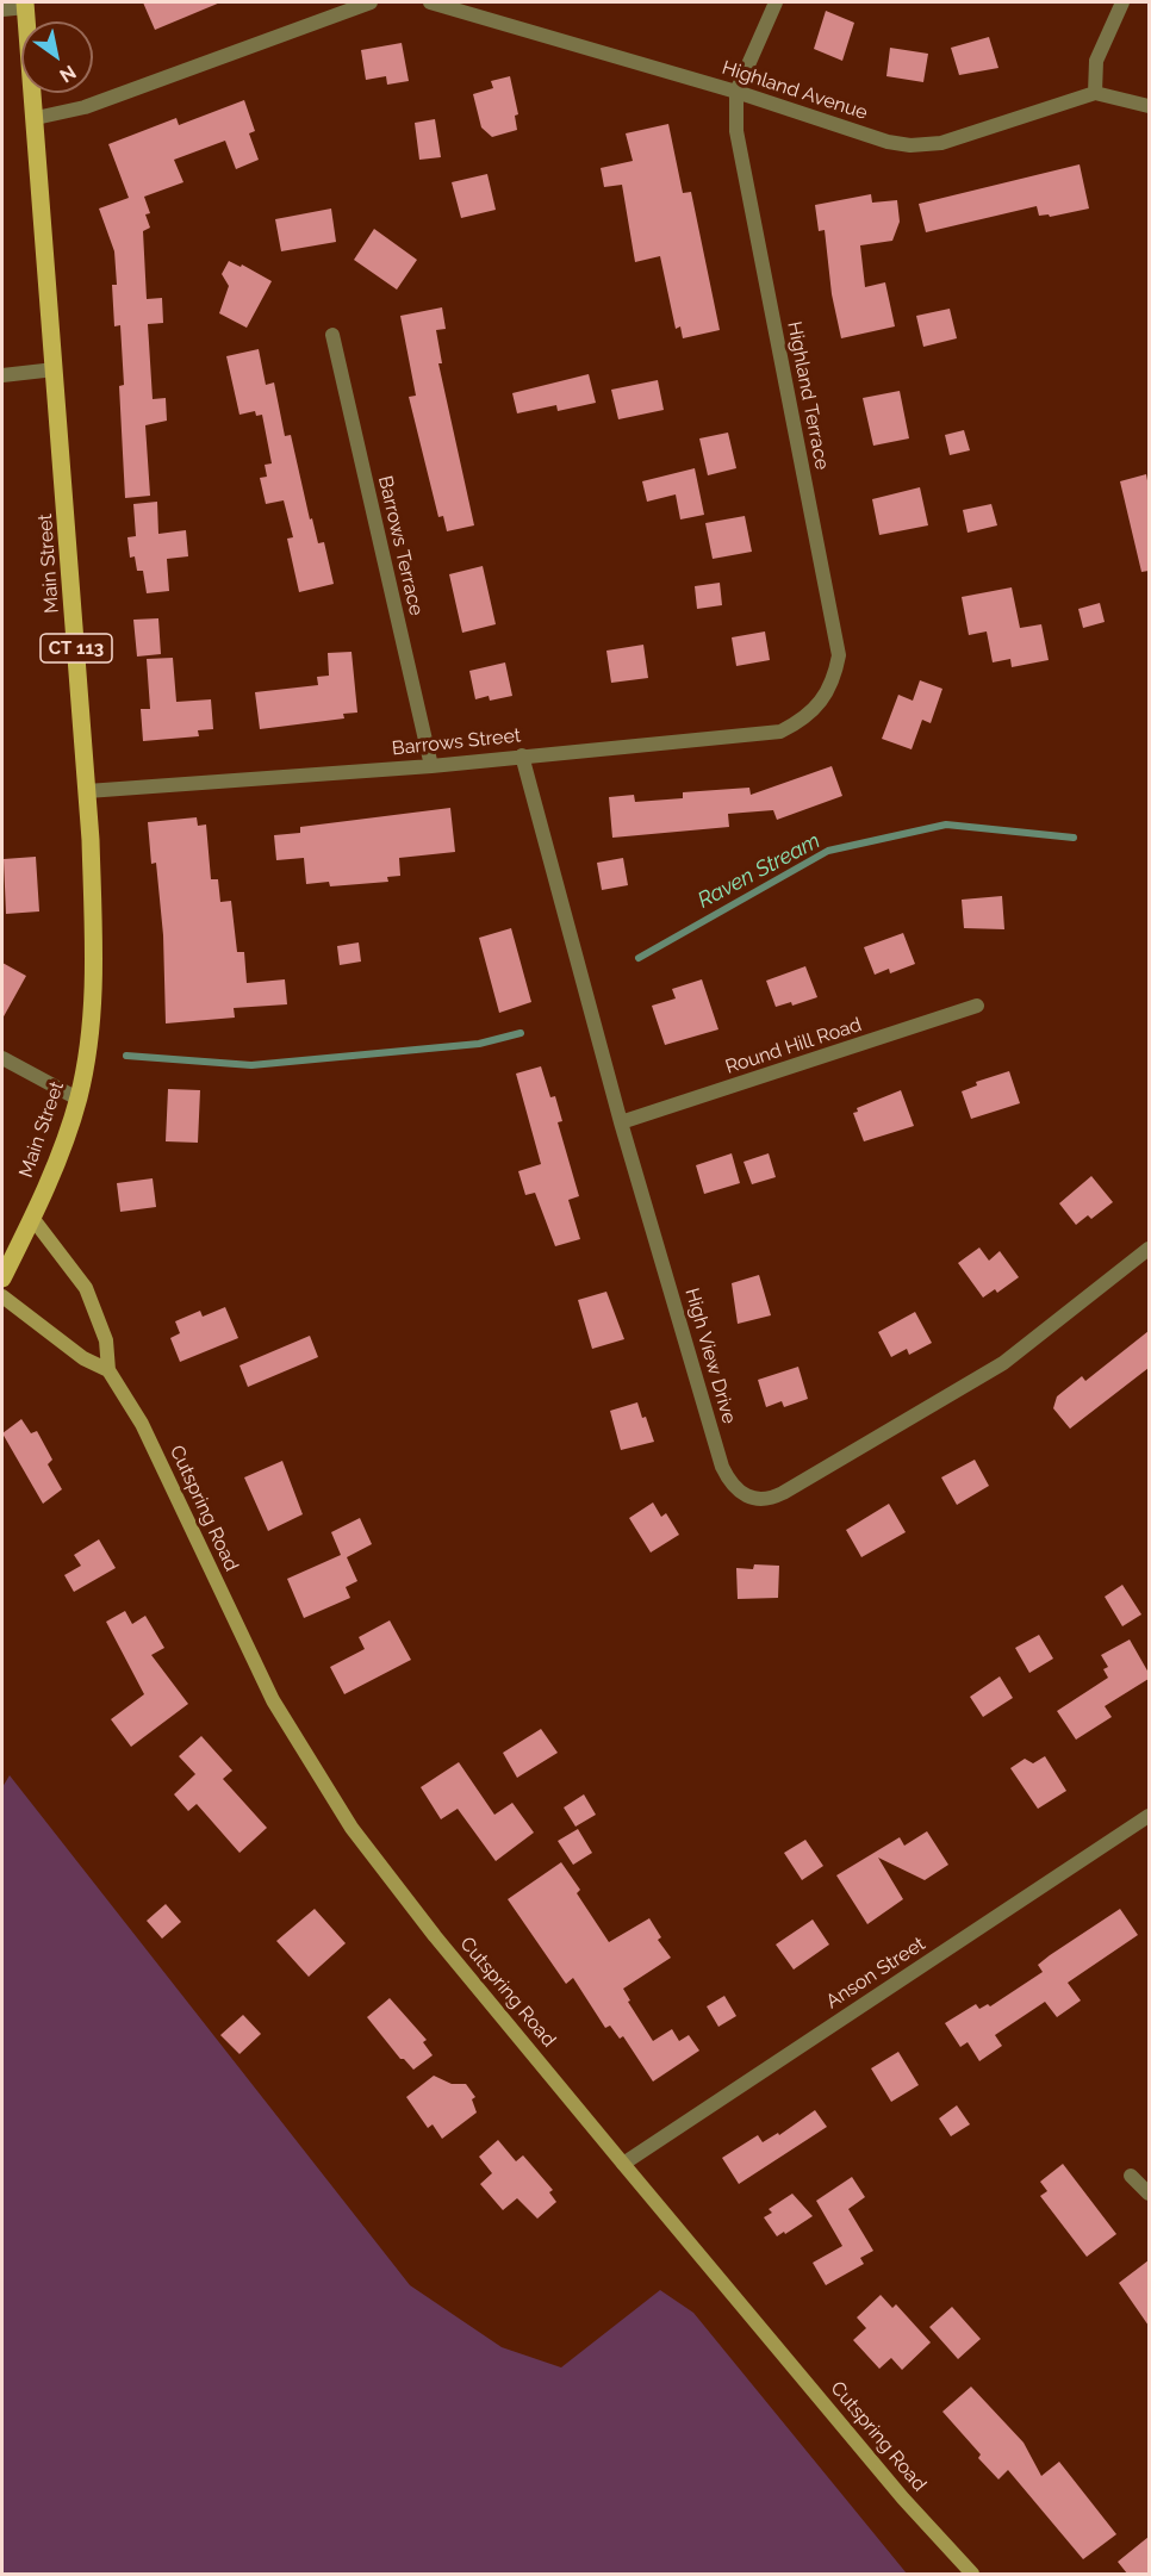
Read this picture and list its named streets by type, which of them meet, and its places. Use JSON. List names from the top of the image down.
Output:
{
  "streets": {
    "main road": ["Main Street", "CT 113"],
    "street": [
      "Highland Avenue",
      "Highland Terrace",
      "Barrows Terrace",
      "Barrows Street",
      "Round Hill Road",
      "High View Drive",
      "Cutspring Road",
      "Anson Street"
    ]
  },
  "crossings": [
    ["Highland Avenue", "Highland Terrace"],
    ["Highland Terrace", "Barrows Street"],
    ["Barrows Terrace", "Barrows Street"],
    ["Main Street", "Barrows Street"],
    ["Main Street", "Cutspring Road"],
    ["Barrows Street", "High View Drive"],
    ["Round Hill Road", "High View Drive"],
    ["Cutspring Road", "Anson Street"]
  ],
  "water": ["Raven Stream"],
  "north": "bottom right"
}
